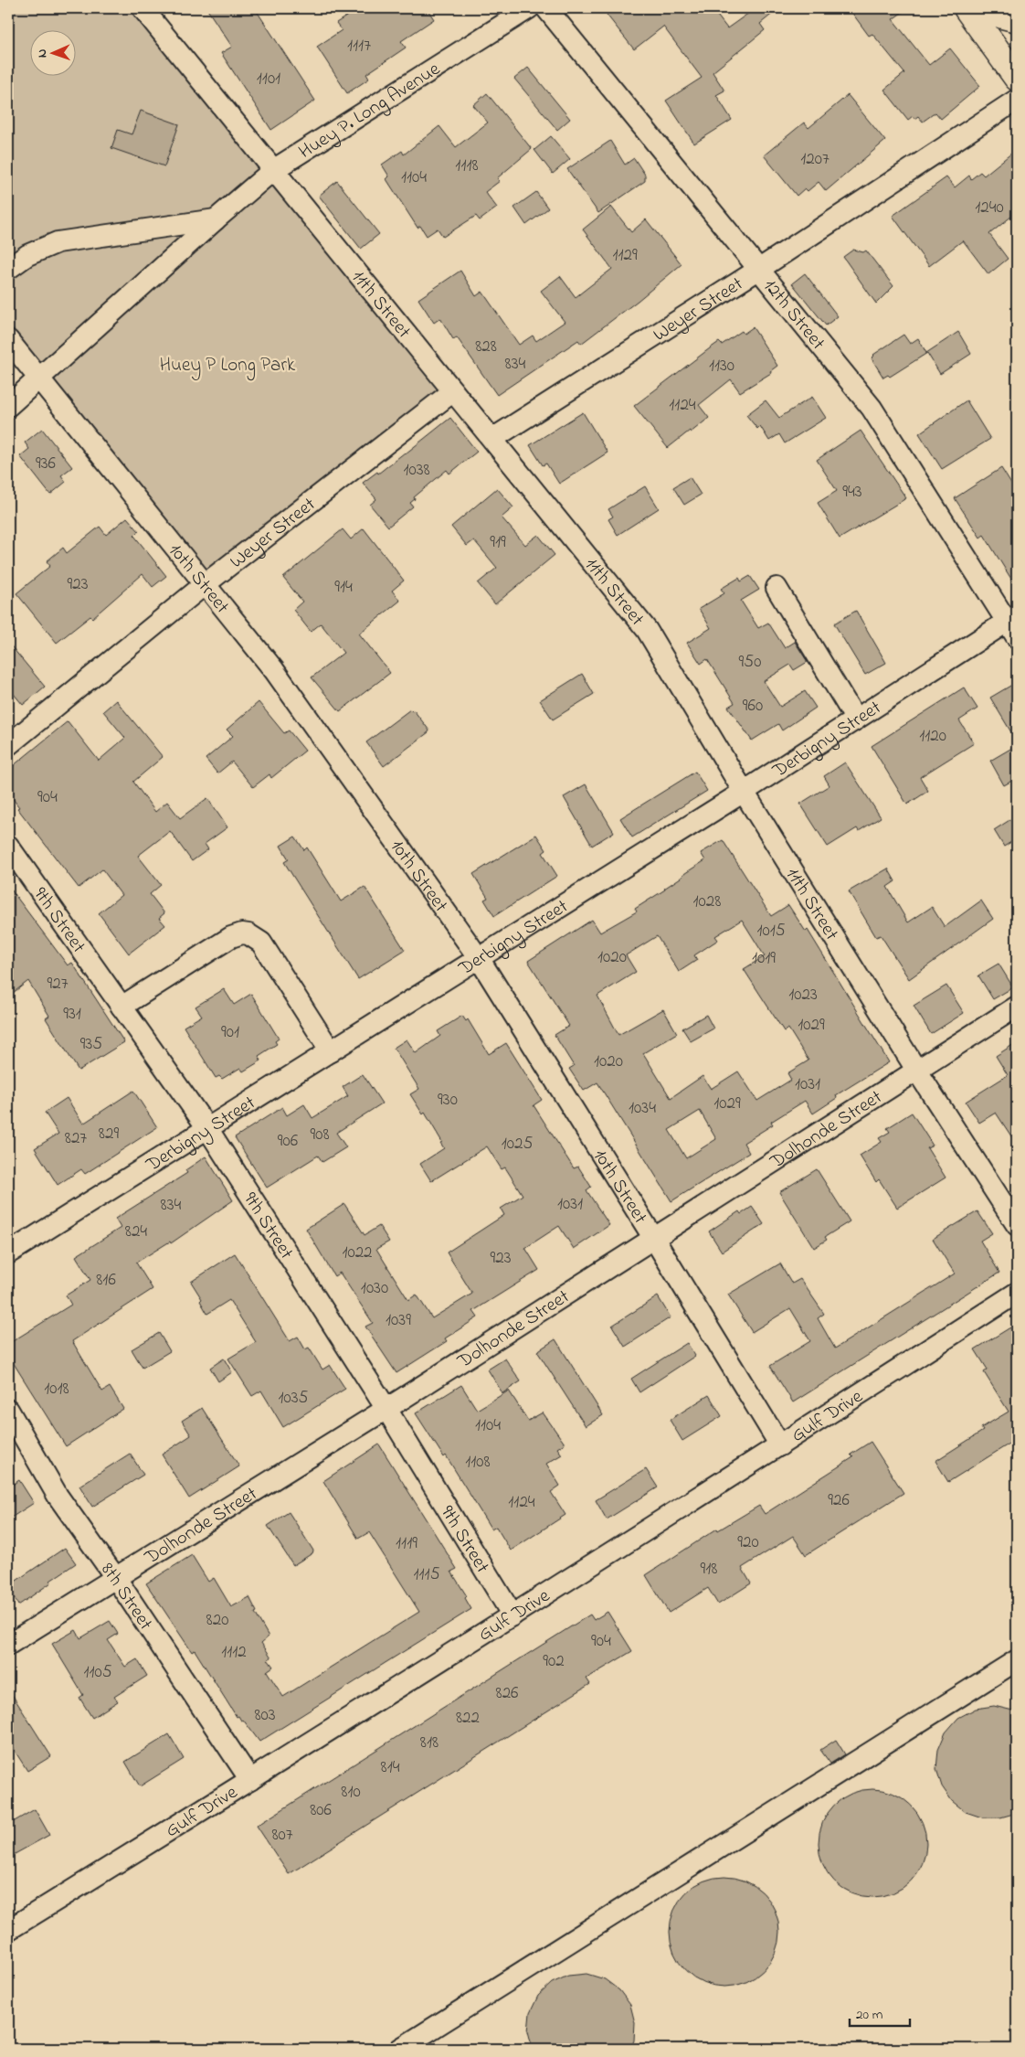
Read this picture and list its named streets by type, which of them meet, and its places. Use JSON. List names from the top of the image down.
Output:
{
  "streets": {
    "street": [
      "Huey P. Long Avenue",
      "11th Street",
      "Weyer Street",
      "12th Street",
      "10th Street",
      "Derbigny Street",
      "9th Street",
      "Dolhonde Street",
      "Gulf Drive",
      "8th Street"
    ]
  },
  "crossings": [
    ["Huey P. Long Avenue", "11th Street"],
    ["Huey P. Long Avenue", "10th Street"],
    ["11th Street", "Weyer Street"],
    ["11th Street", "Derbigny Street"],
    ["11th Street", "Dolhonde Street"],
    ["Weyer Street", "12th Street"],
    ["Weyer Street", "10th Street"],
    ["12th Street", "Derbigny Street"],
    ["10th Street", "Derbigny Street"],
    ["10th Street", "Dolhonde Street"],
    ["10th Street", "Gulf Drive"],
    ["Derbigny Street", "9th Street"],
    ["9th Street", "Dolhonde Street"],
    ["9th Street", "Gulf Drive"],
    ["Dolhonde Street", "8th Street"],
    ["Gulf Drive", "8th Street"]
  ],
  "parks": ["Huey P Long Park"],
  "house_numbers": [
    "1117",
    "1101",
    "1207",
    "1118",
    "1104",
    "1240",
    "1129",
    "828",
    "834",
    "1130",
    "1124",
    "936",
    "1038",
    "943",
    "919",
    "923",
    "914",
    "950",
    "960",
    "1120",
    "904",
    "1028",
    "1015",
    "1020",
    "1019",
    "927",
    "1023",
    "931",
    "1029",
    "901",
    "935",
    "1020",
    "1031",
    "930",
    "1029",
    "1034",
    "829",
    "908",
    "827",
    "906",
    "1025",
    "1031",
    "834",
    "824",
    "1022",
    "923",
    "816",
    "1030",
    "1039",
    "1018",
    "1035",
    "1104",
    "1108",
    "926",
    "1124",
    "920",
    "1119",
    "918",
    "1115",
    "820",
    "904",
    "1112",
    "902",
    "1105",
    "826",
    "803",
    "822",
    "818",
    "814",
    "810",
    "806",
    "807"
  ],
  "scale_bar": "20 m",
  "north": "left"
}
